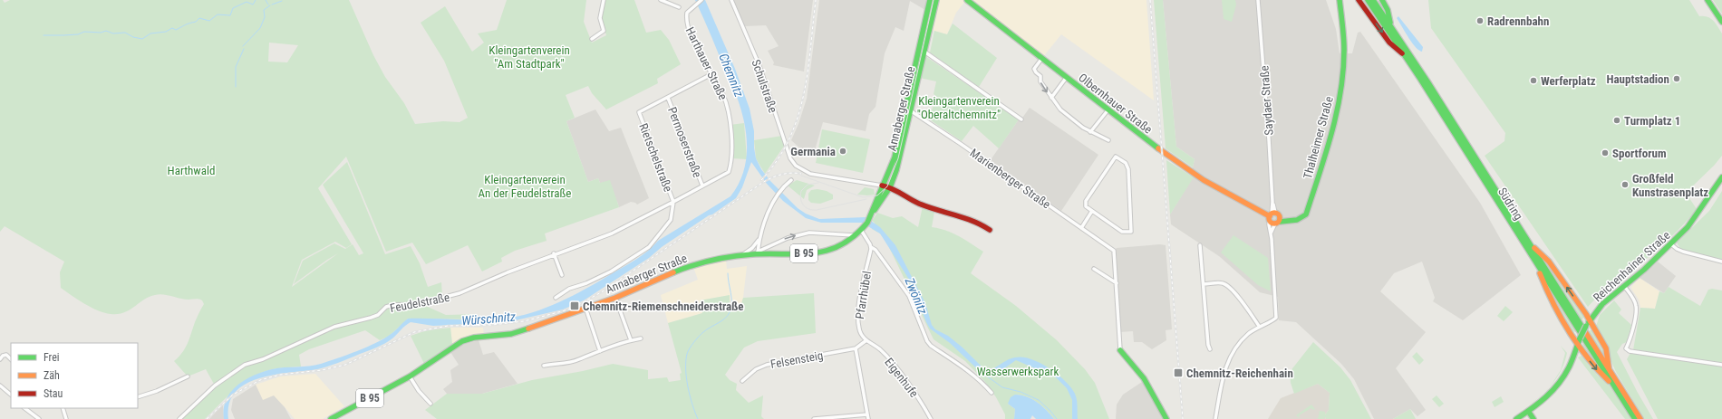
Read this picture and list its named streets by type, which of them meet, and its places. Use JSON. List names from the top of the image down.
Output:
{
  "streets": {
    "main road": [
      "Olbernhauer Straße",
      "Annaberger Straße",
      "Thalheimer Straße",
      "Südring",
      "B 95",
      "Reichenhainer Straße"
    ],
    "street": [
      "Harthauer Straße",
      "Schulstraße",
      "Saydaer Straße",
      "Permoserstraße",
      "Rietschelstraße",
      "Marienberger Straße",
      "Pfarrhübel",
      "Feudelstraße",
      "Felsensteig",
      "Eigenhufe"
    ]
  },
  "crossings": [
    ["Harthauer Straße", "Permoserstraße"],
    ["Harthauer Straße", "Rietschelstraße"],
    ["Harthauer Straße", "Feudelstraße"],
    ["Schulstraße", "Annaberger Straße"],
    ["Saydaer Straße", "Olbernhauer Straße"],
    ["Annaberger Straße", "Marienberger Straße"],
    ["Permoserstraße", "Rietschelstraße"],
    ["Rietschelstraße", "Feudelstraße"],
    ["Pfarrhübel", "Eigenhufe"]
  ],
  "water": ["Chemnitz", "Zwönitz", "Würschnitz"],
  "parks": [
    "Kleingartenverein \"Am Stadtpark\"",
    "Kleingartenverein \"Oberaltchemnitz\"",
    "Harthwald",
    "Kleingartenverein An der Feudelstraße",
    "Wasserwerkspark"
  ],
  "places": {
    "other": [
      "Radrennbahn",
      "Hauptstadion",
      "Werferplatz",
      "Turmplatz 1",
      "Germania",
      "Sportforum",
      "Großfeld Kunstrasenplatz"
    ],
    "transit": ["Chemnitz-Riemenschneiderstraße", "Chemnitz-Reichenhain"]
  },
  "legend": ["Frei", "Zäh", "Stau"]
}
